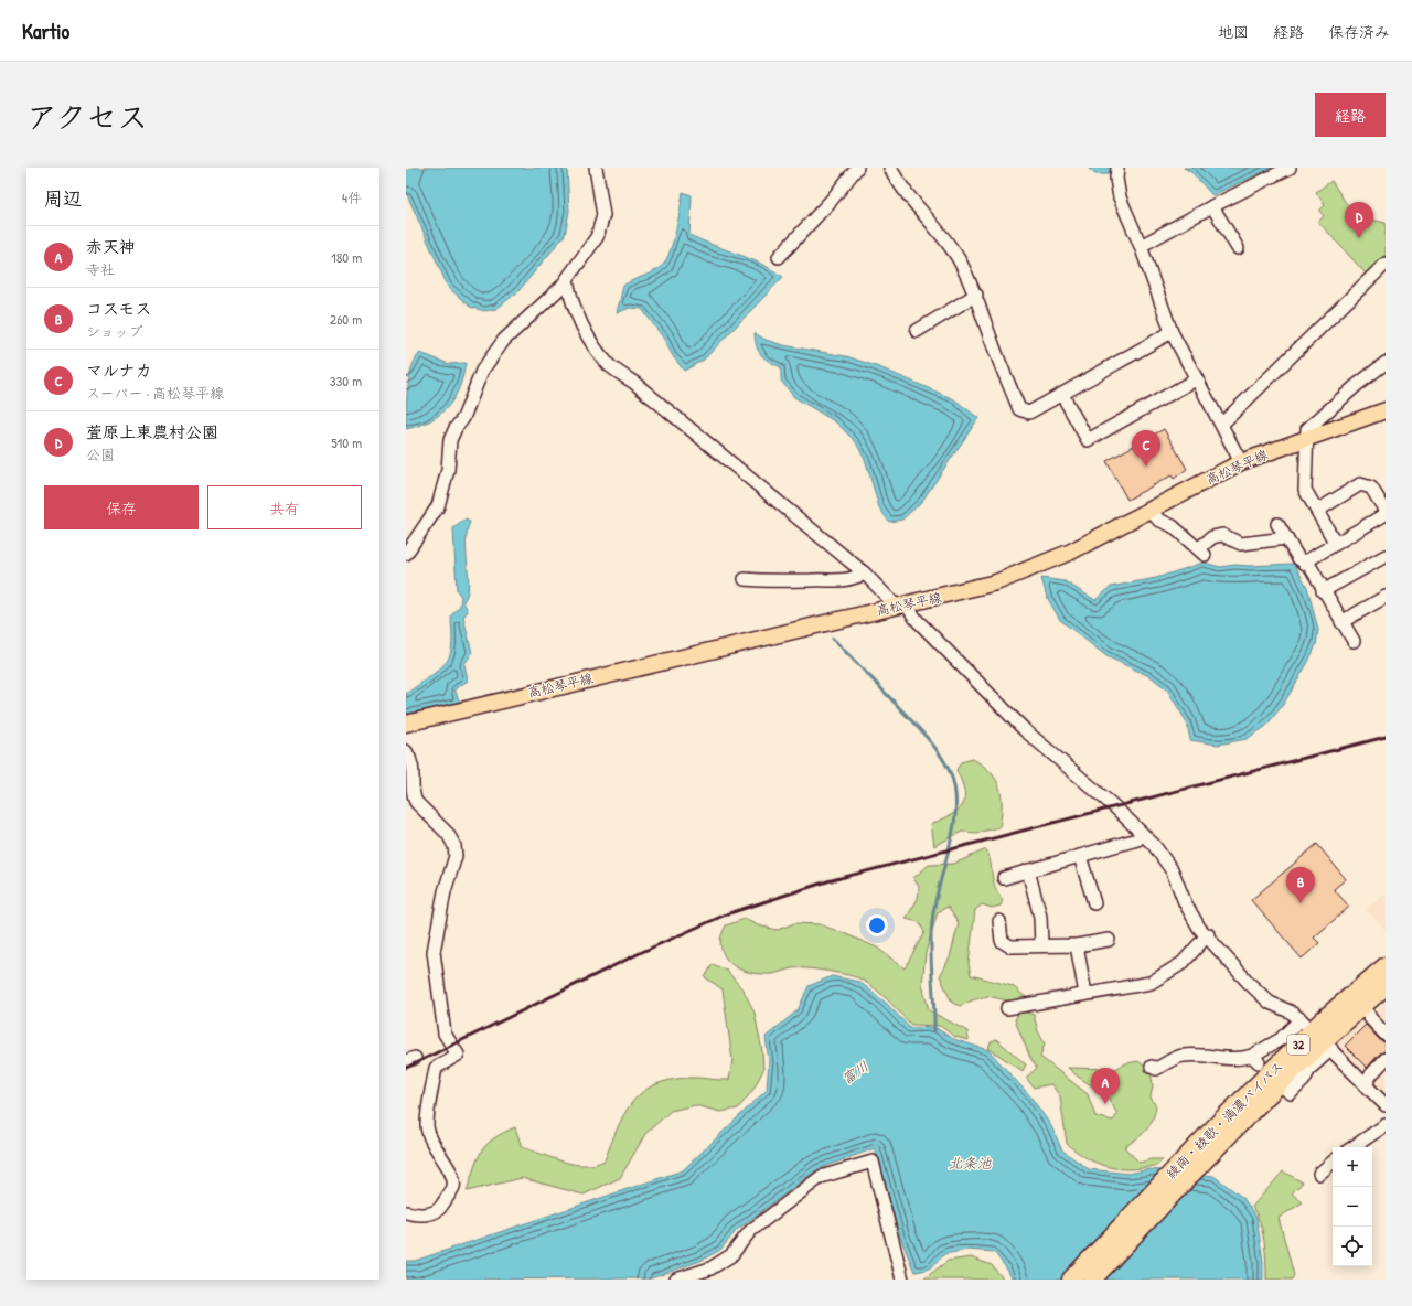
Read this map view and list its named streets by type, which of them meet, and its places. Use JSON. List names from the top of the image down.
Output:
{
  "streets": {
    "highway": ["32", "綾南・綾歌・満濃バイパス"],
    "main road": ["高松琴平線"]
  },
  "water": ["富川", "北条池"],
  "page": {
    "header": "Kartio",
    "nav": ["地図", "経路", "保存済み"],
    "title": "アクセス",
    "buttons": [
      "経路",
      ["保存", "共有"]
    ],
    "heading": ["周辺", "4件"],
    "pins": [
      "D",
      "C",
      "B",
      "A"
    ],
    "list": [
      {
        "mark": "A",
        "name": "赤天神",
        "note": "寺社",
        "value": "180 m"
      },
      {
        "mark": "B",
        "name": "コスモス",
        "note": "ショップ",
        "value": "260 m"
      },
      {
        "mark": "C",
        "name": "マルナカ",
        "note": "スーパー · 高松琴平線",
        "value": "330 m"
      },
      {
        "mark": "D",
        "name": "萓原上東農村公園",
        "note": "公園",
        "value": "510 m"
      }
    ],
    "map_buttons": ["+", "−"]
  }
}
